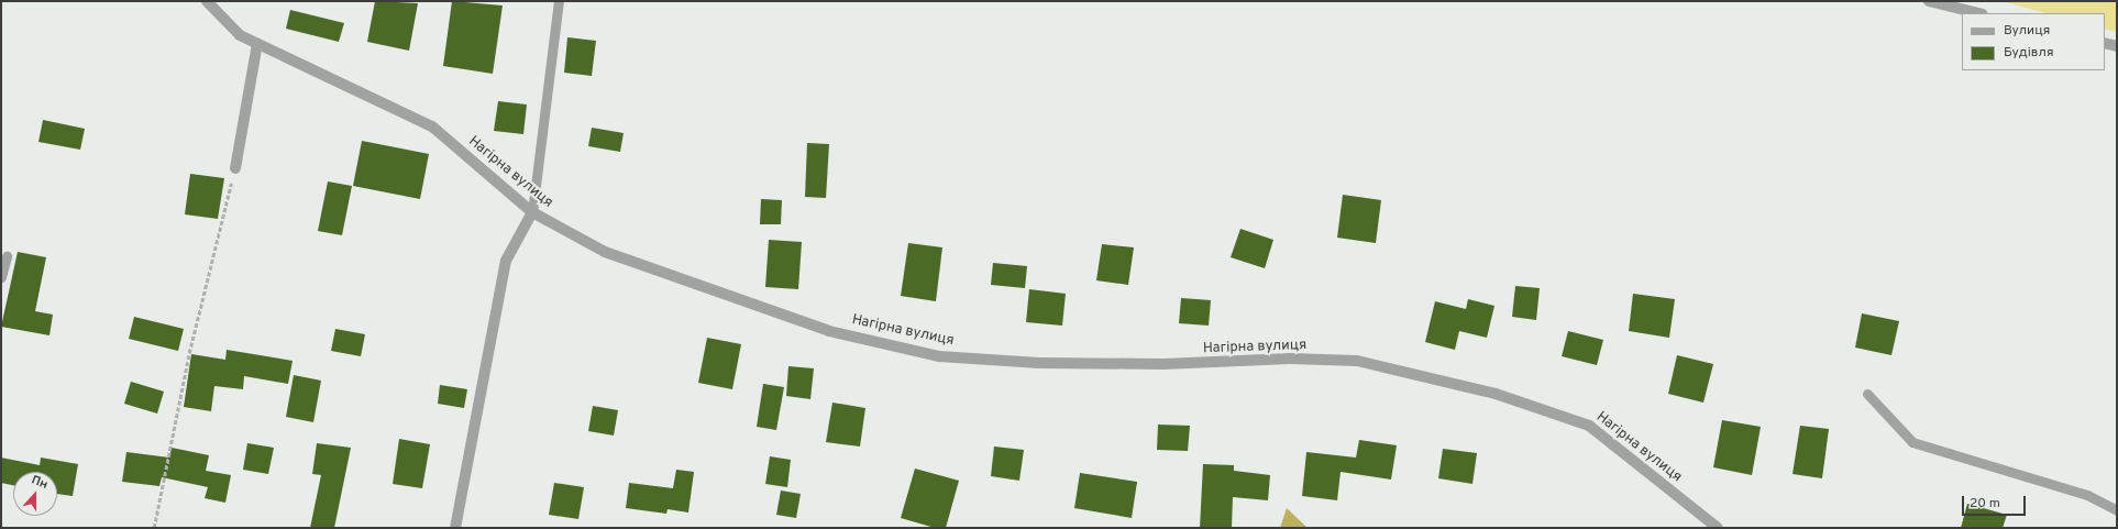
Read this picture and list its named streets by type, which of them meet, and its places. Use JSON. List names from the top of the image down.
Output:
{
  "streets": {
    "street": ["Нагірна вулиця"]
  },
  "legend": ["Вулиця", "Будівля"],
  "scale_bar": "20 m",
  "north": "top"
}
